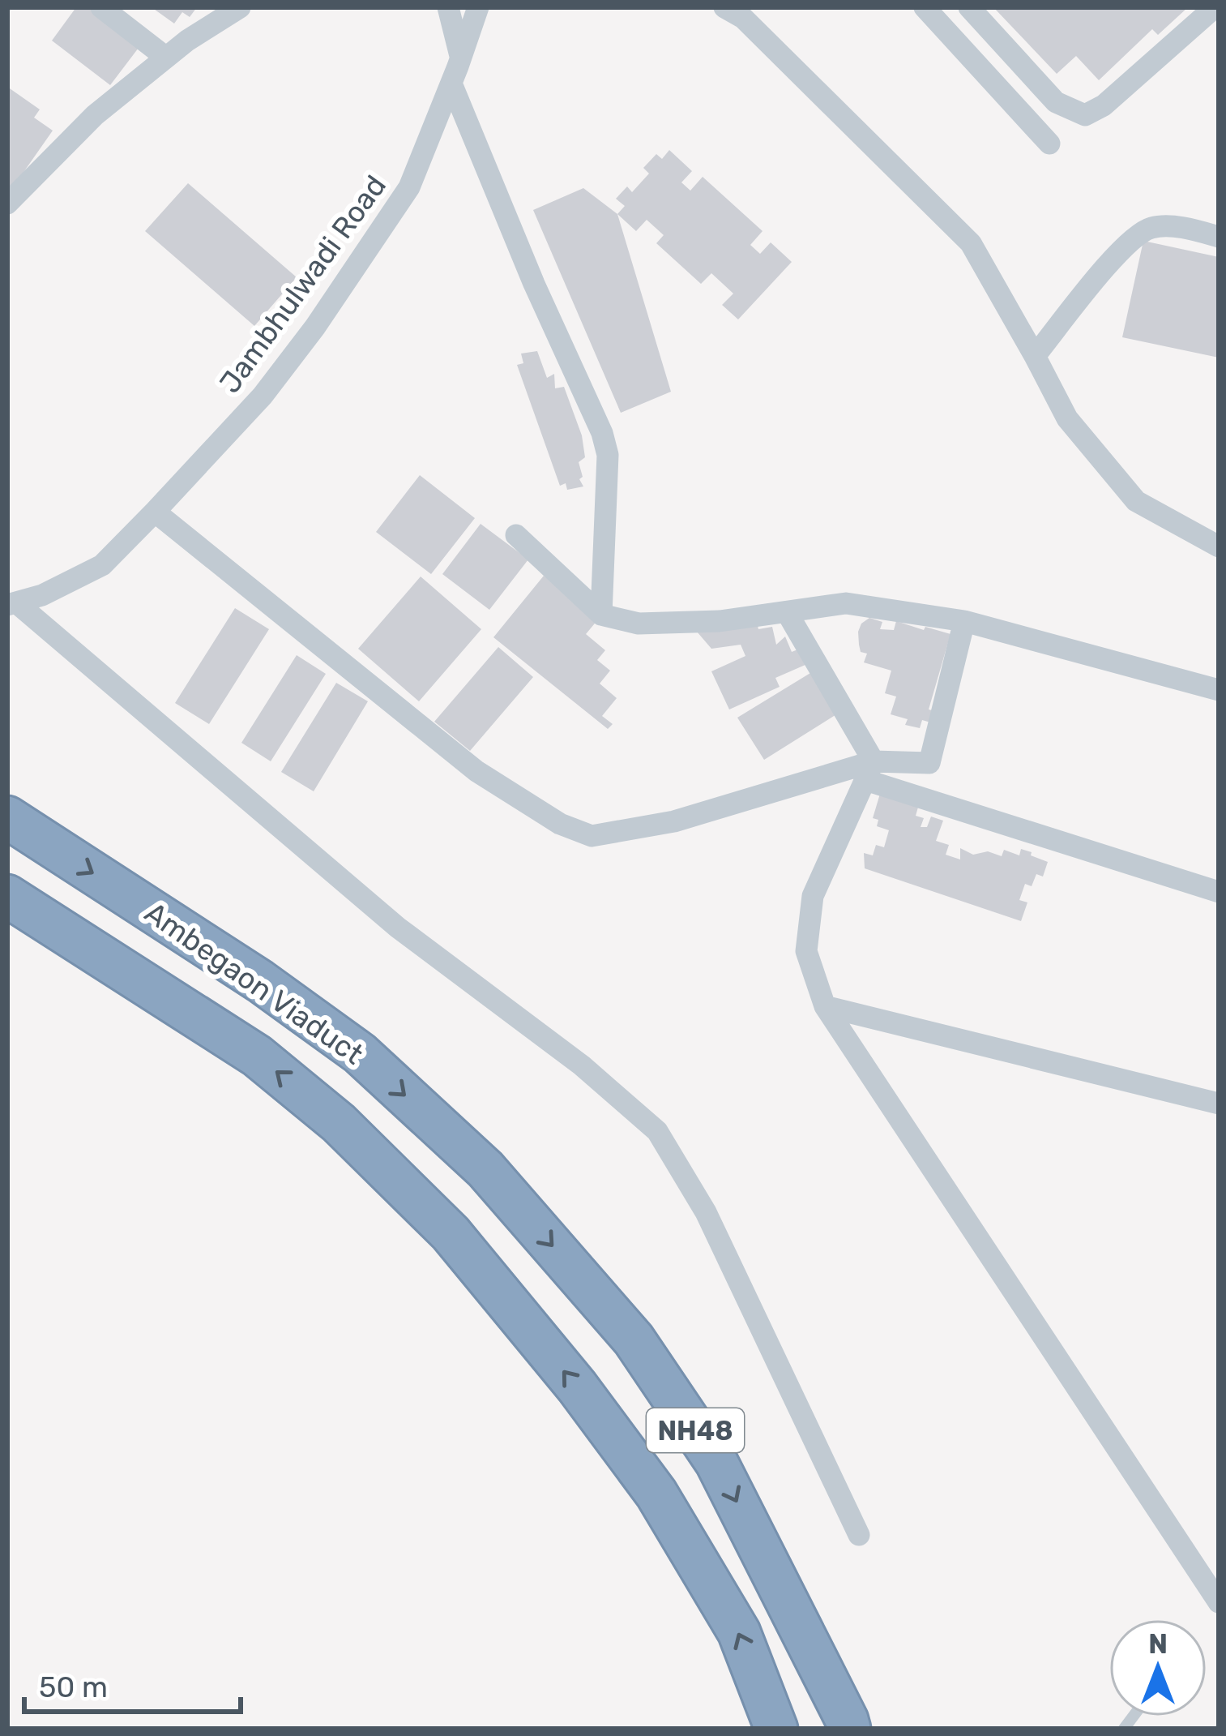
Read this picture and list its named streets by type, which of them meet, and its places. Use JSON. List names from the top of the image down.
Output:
{
  "streets": {
    "highway": ["Ambegaon Viaduct", "NH48"],
    "street": ["Jambhulwadi Road"]
  },
  "scale_bar": "50 m",
  "north": "top"
}
